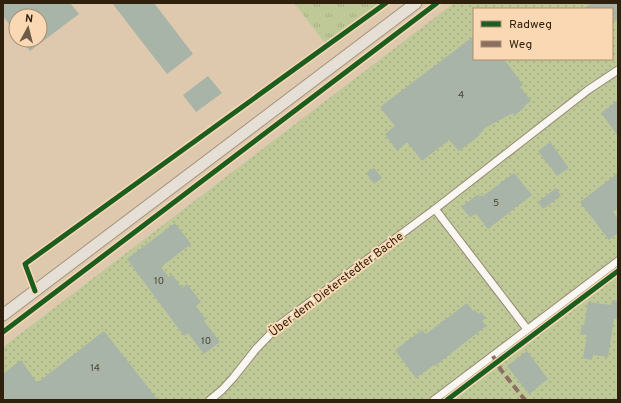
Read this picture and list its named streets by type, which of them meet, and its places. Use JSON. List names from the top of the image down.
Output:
{
  "streets": {
    "street": ["Über dem Dieterstedter Bache"]
  },
  "house_numbers": [
    "4",
    "5",
    "10",
    "10",
    "14"
  ],
  "legend": ["Radweg", "Weg"],
  "north": "top"
}
